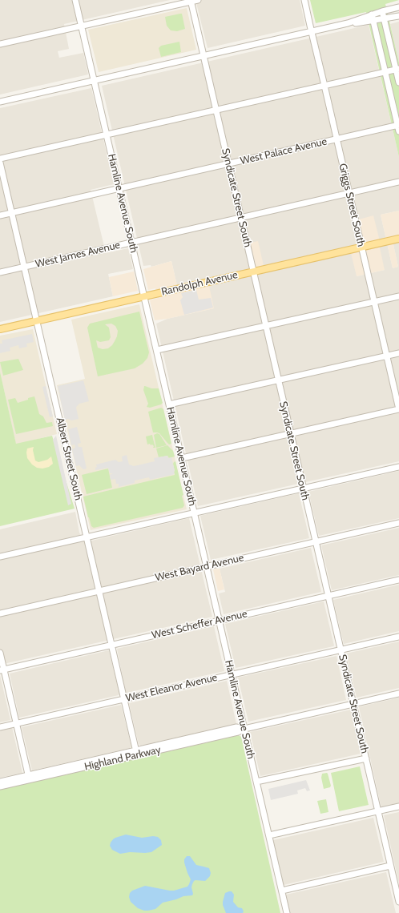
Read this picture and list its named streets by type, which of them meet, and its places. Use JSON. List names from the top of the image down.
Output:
{
  "streets": {
    "main road": ["Randolph Avenue"],
    "street": [
      "West Palace Avenue",
      "Syndicate Street South",
      "Hamline Avenue South",
      "Griggs Street South",
      "West James Avenue",
      "Albert Street South",
      "West Bayard Avenue",
      "West Scheffer Avenue",
      "West Eleanor Avenue",
      "Highland Parkway"
    ]
  },
  "crossings": [
    ["West Palace Avenue", "Syndicate Street South"],
    ["West Palace Avenue", "Hamline Avenue South"],
    ["West Palace Avenue", "Griggs Street South"],
    ["West Palace Avenue", "Albert Street South"],
    ["Syndicate Street South", "West James Avenue"],
    ["Syndicate Street South", "Randolph Avenue"],
    ["Syndicate Street South", "West Bayard Avenue"],
    ["Syndicate Street South", "West Scheffer Avenue"],
    ["Syndicate Street South", "West Eleanor Avenue"],
    ["Syndicate Street South", "Highland Parkway"],
    ["Hamline Avenue South", "West James Avenue"],
    ["Hamline Avenue South", "Randolph Avenue"],
    ["Hamline Avenue South", "West Bayard Avenue"],
    ["Hamline Avenue South", "West Scheffer Avenue"],
    ["Hamline Avenue South", "West Eleanor Avenue"],
    ["Hamline Avenue South", "Highland Parkway"],
    ["Griggs Street South", "West James Avenue"],
    ["Griggs Street South", "Randolph Avenue"],
    ["West James Avenue", "Albert Street South"],
    ["Randolph Avenue", "Albert Street South"],
    ["Albert Street South", "West Bayard Avenue"],
    ["Albert Street South", "West Scheffer Avenue"],
    ["Albert Street South", "West Eleanor Avenue"],
    ["Albert Street South", "Highland Parkway"]
  ]
}
